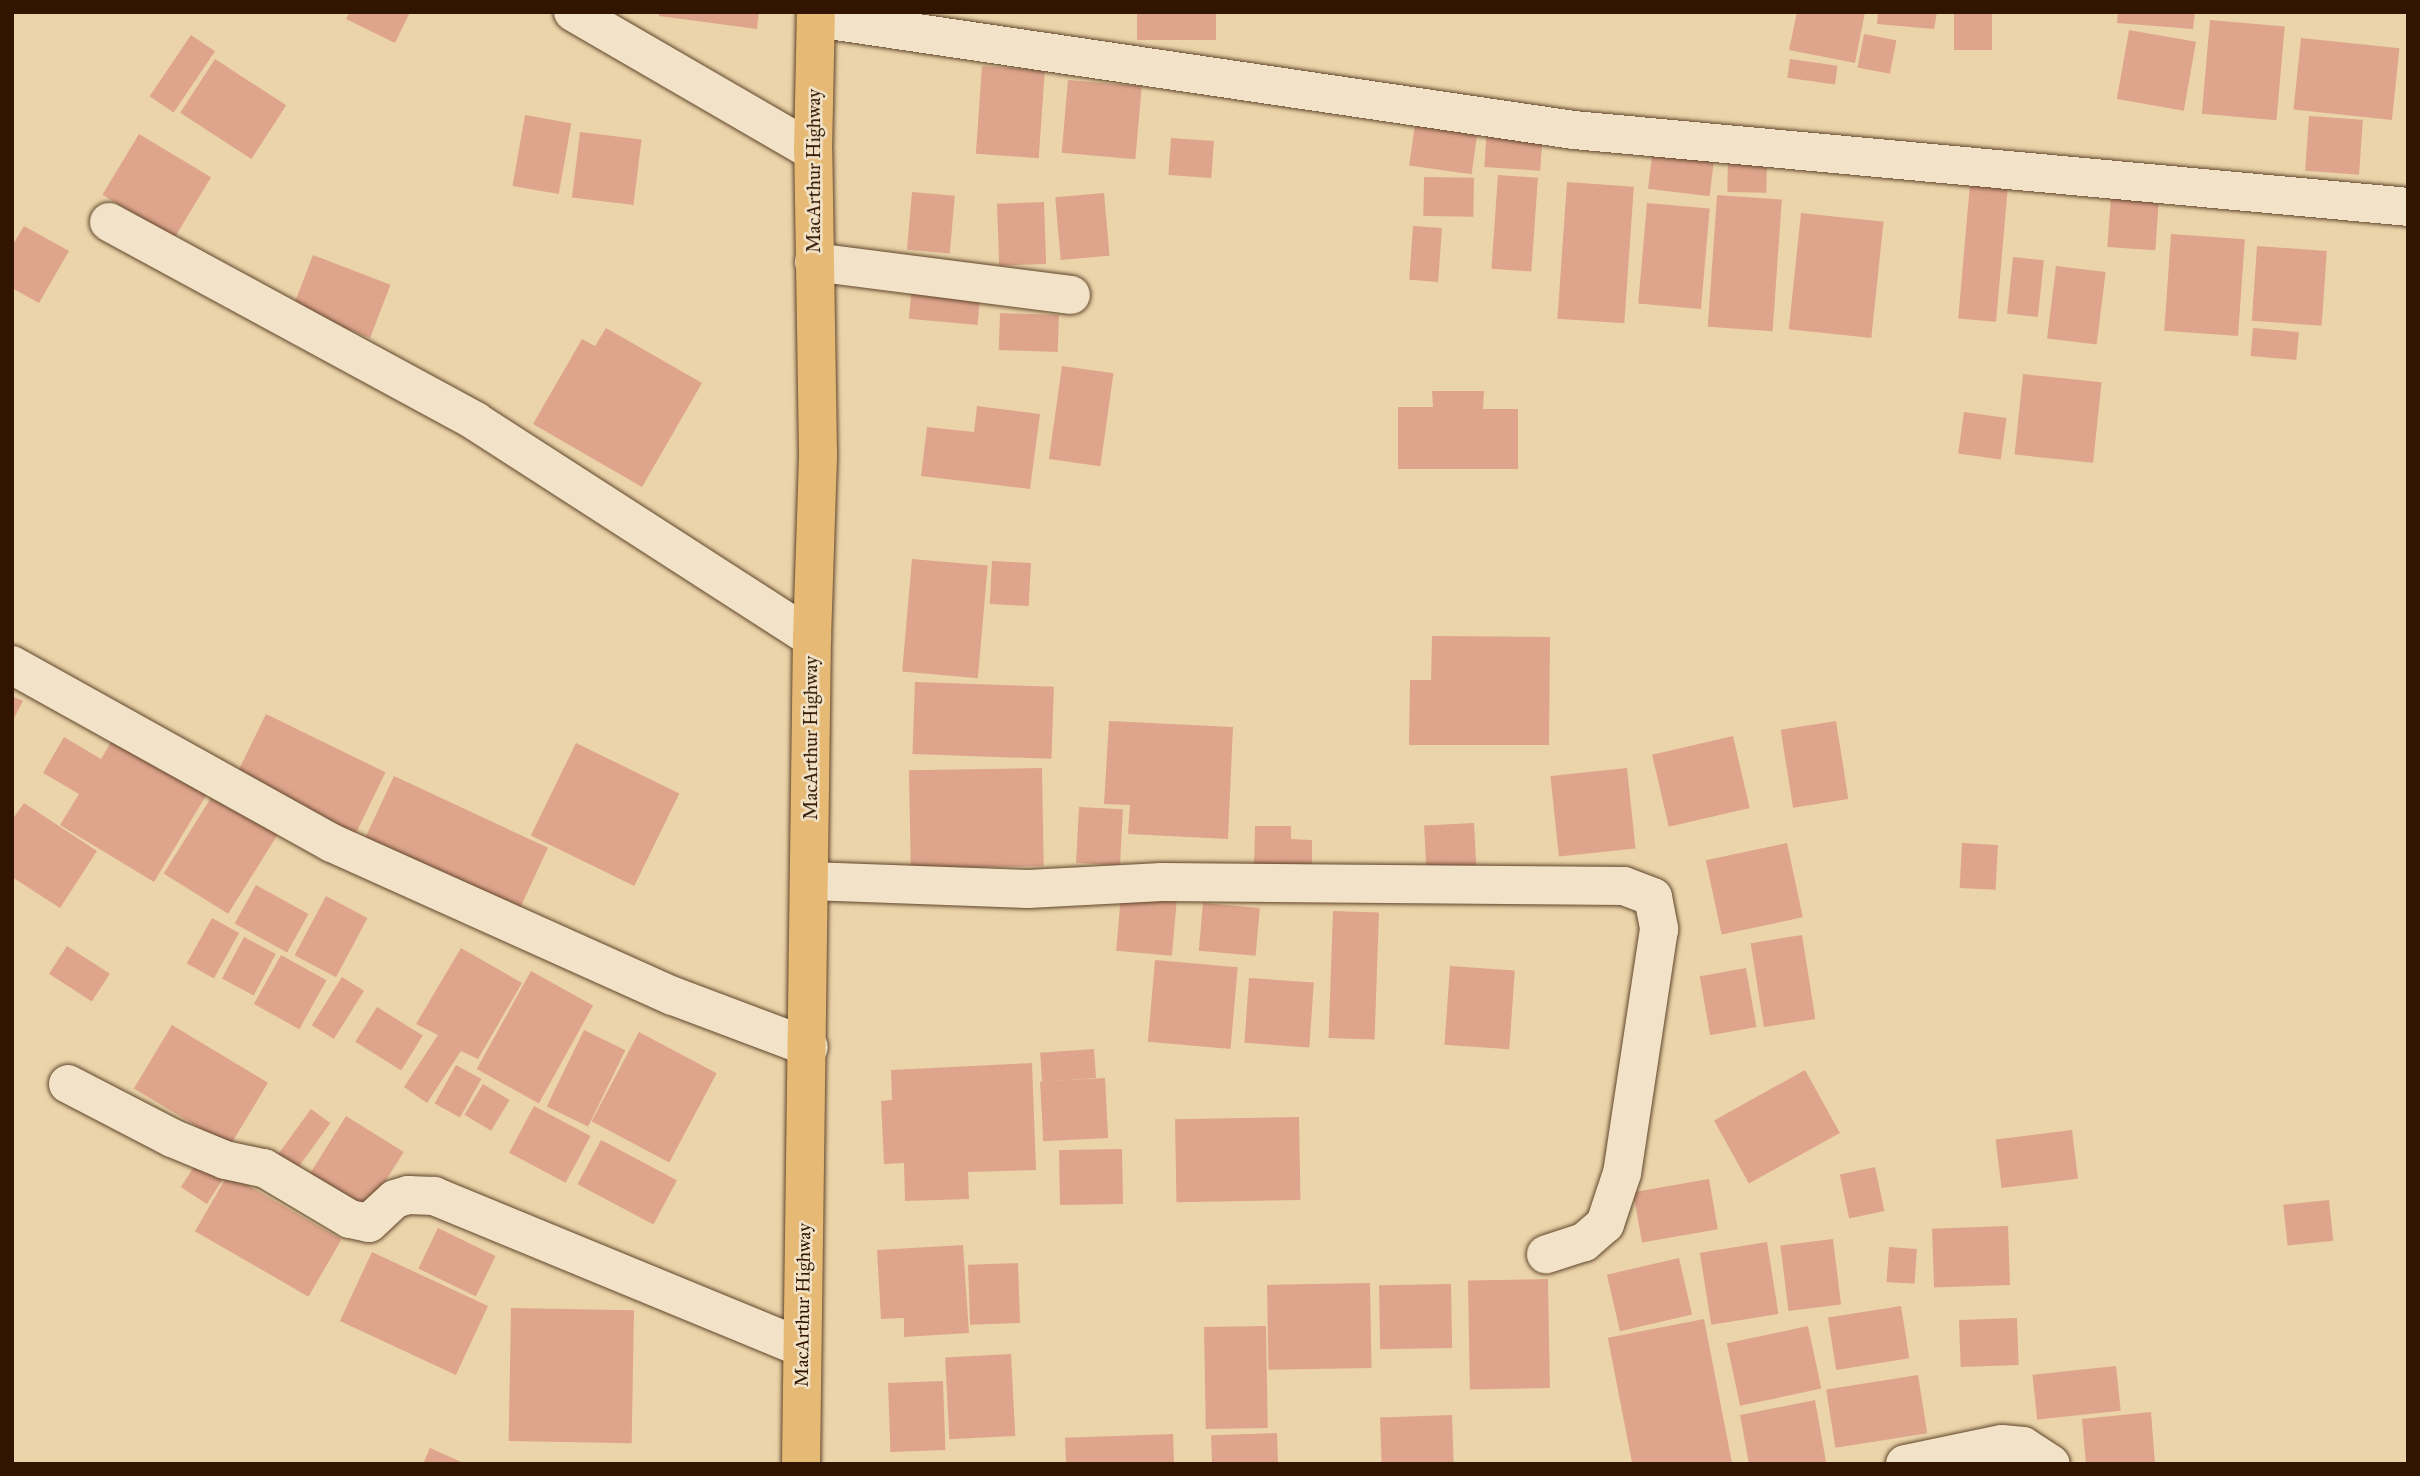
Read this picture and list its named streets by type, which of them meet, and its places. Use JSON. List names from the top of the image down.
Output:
{
  "streets": {
    "highway": ["MacArthur Highway"]
  }
}
